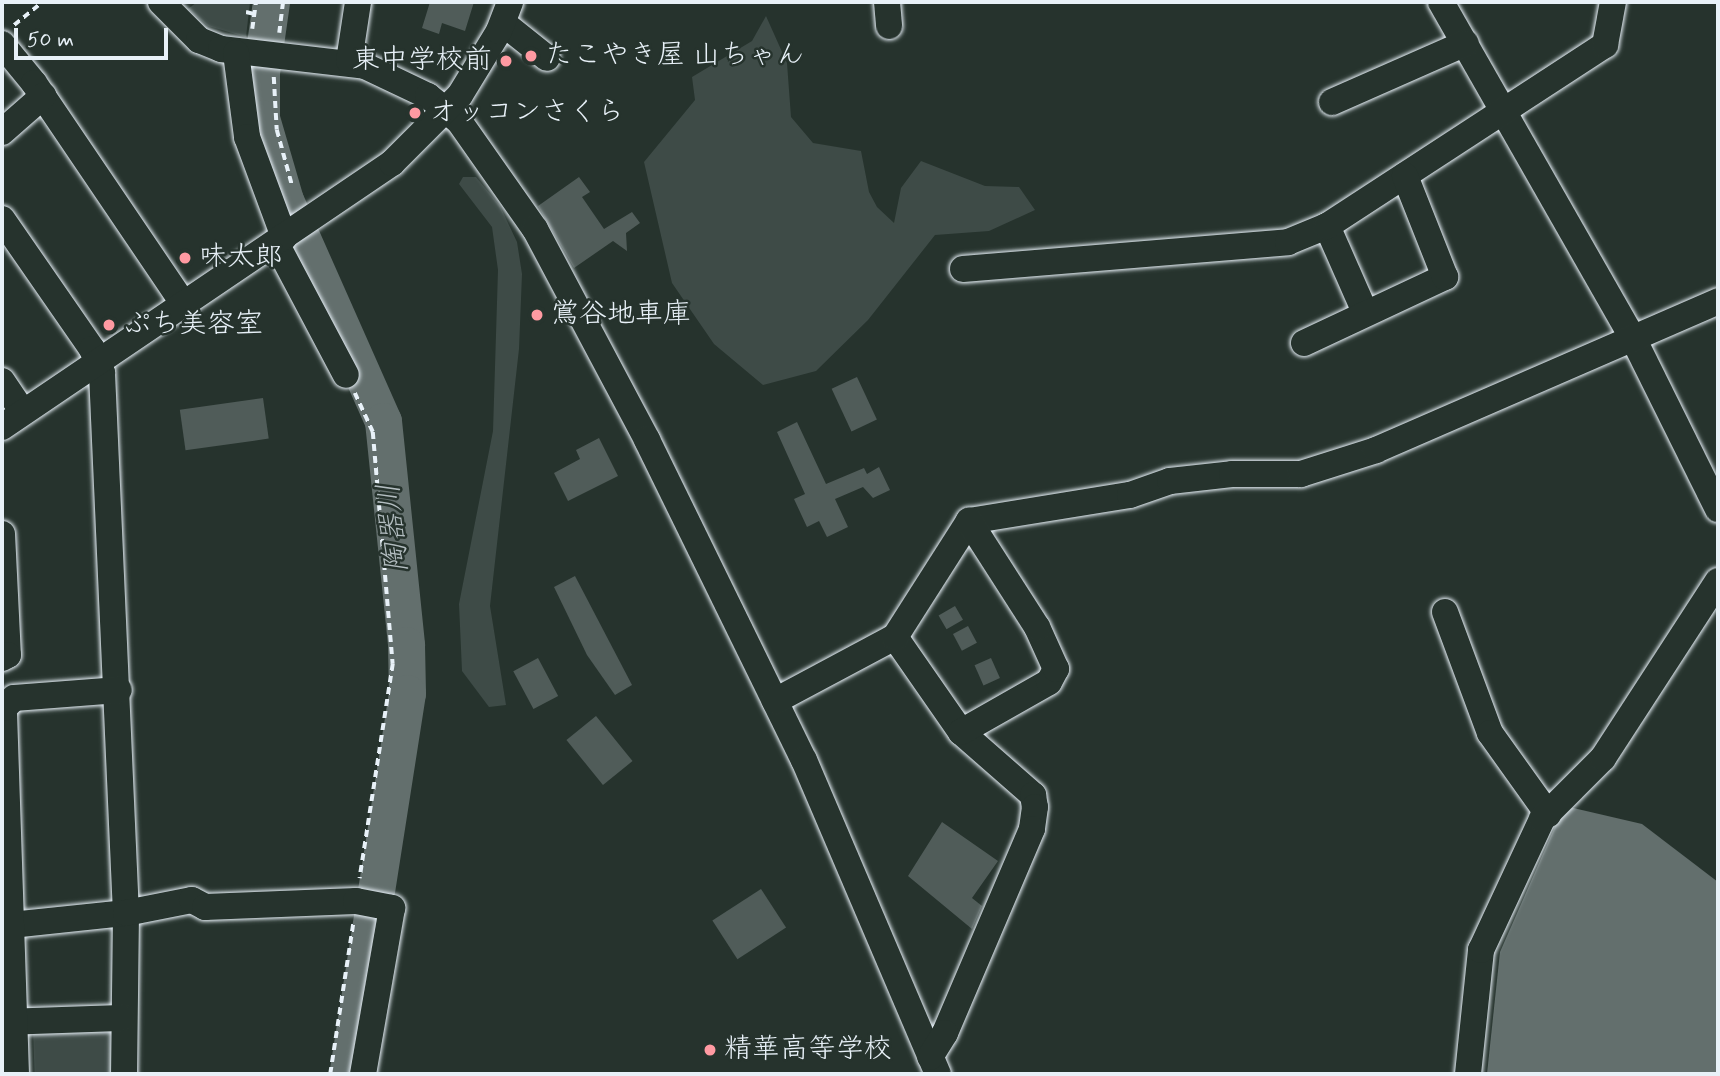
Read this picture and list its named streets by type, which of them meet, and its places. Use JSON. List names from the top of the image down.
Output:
{
  "water": ["陶器川"],
  "places": [
    "たこやき屋 山ちゃん",
    "東中学校前",
    "オッコンさくら",
    "味太郎",
    "鴬谷地車庫",
    "ぷち美容室",
    "精華高等学校"
  ],
  "scale_bar": "50 m"
}
